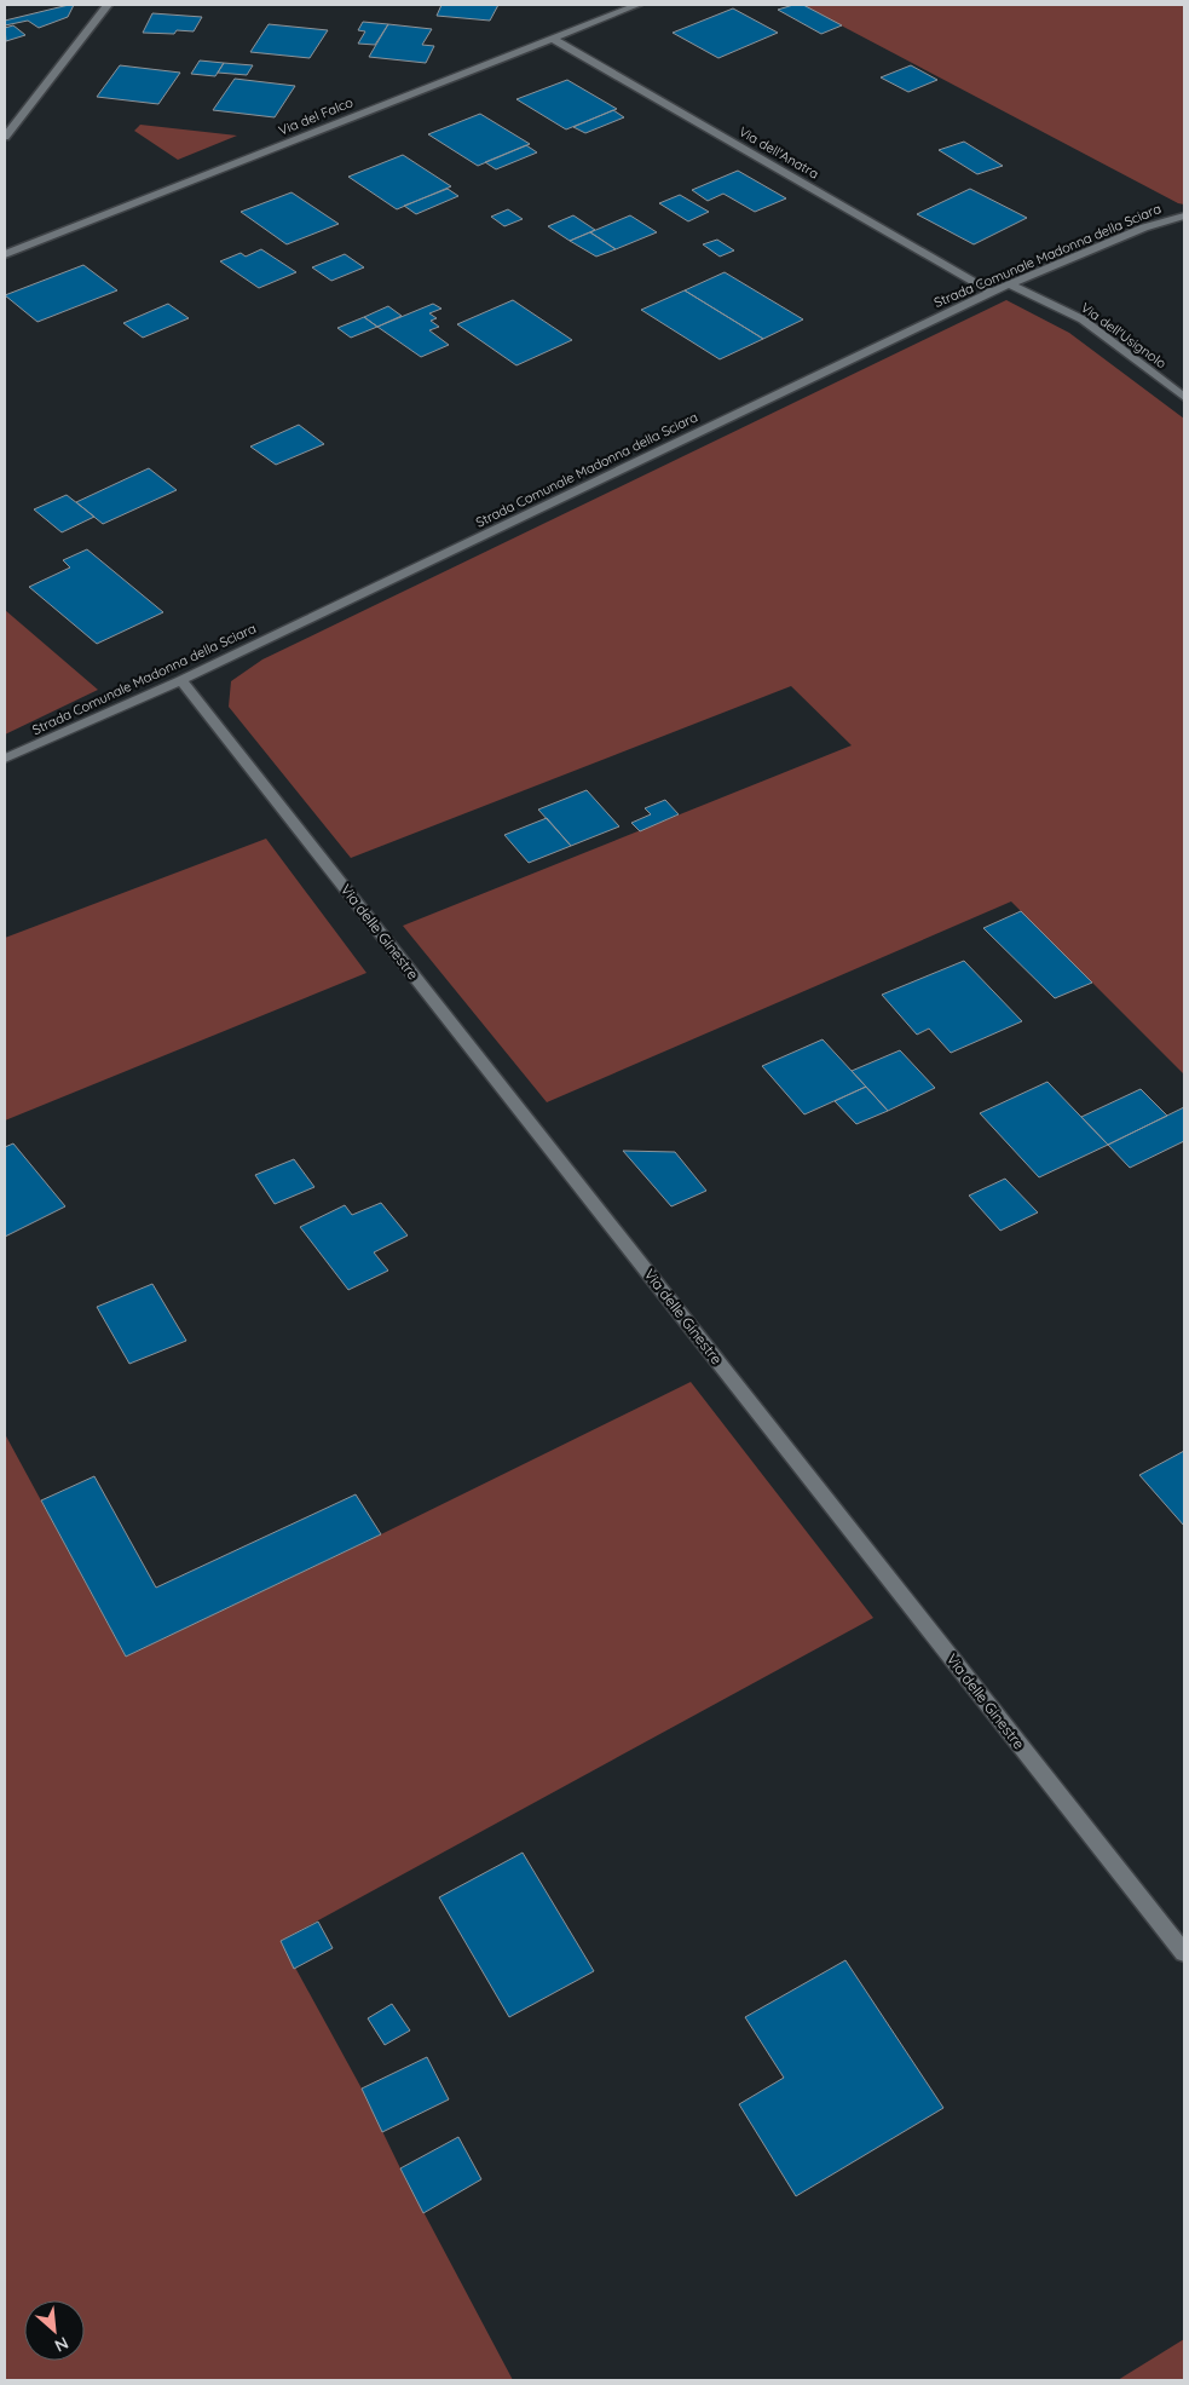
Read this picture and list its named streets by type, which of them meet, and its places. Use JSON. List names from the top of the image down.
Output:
{
  "streets": {
    "street": [
      "Via del Falco",
      "Via dell'Anatra",
      "Strada Comunale Madonna della Sciara",
      "Via dell'Usignolo",
      "Via delle Ginestre"
    ]
  },
  "crossings": [
    ["Via del Falco", "Via dell'Anatra"],
    ["Via dell'Anatra", "Strada Comunale Madonna della Sciara"],
    ["Strada Comunale Madonna della Sciara", "Via dell'Usignolo"],
    ["Strada Comunale Madonna della Sciara", "Via delle Ginestre"]
  ],
  "north": "bottom right"
}
